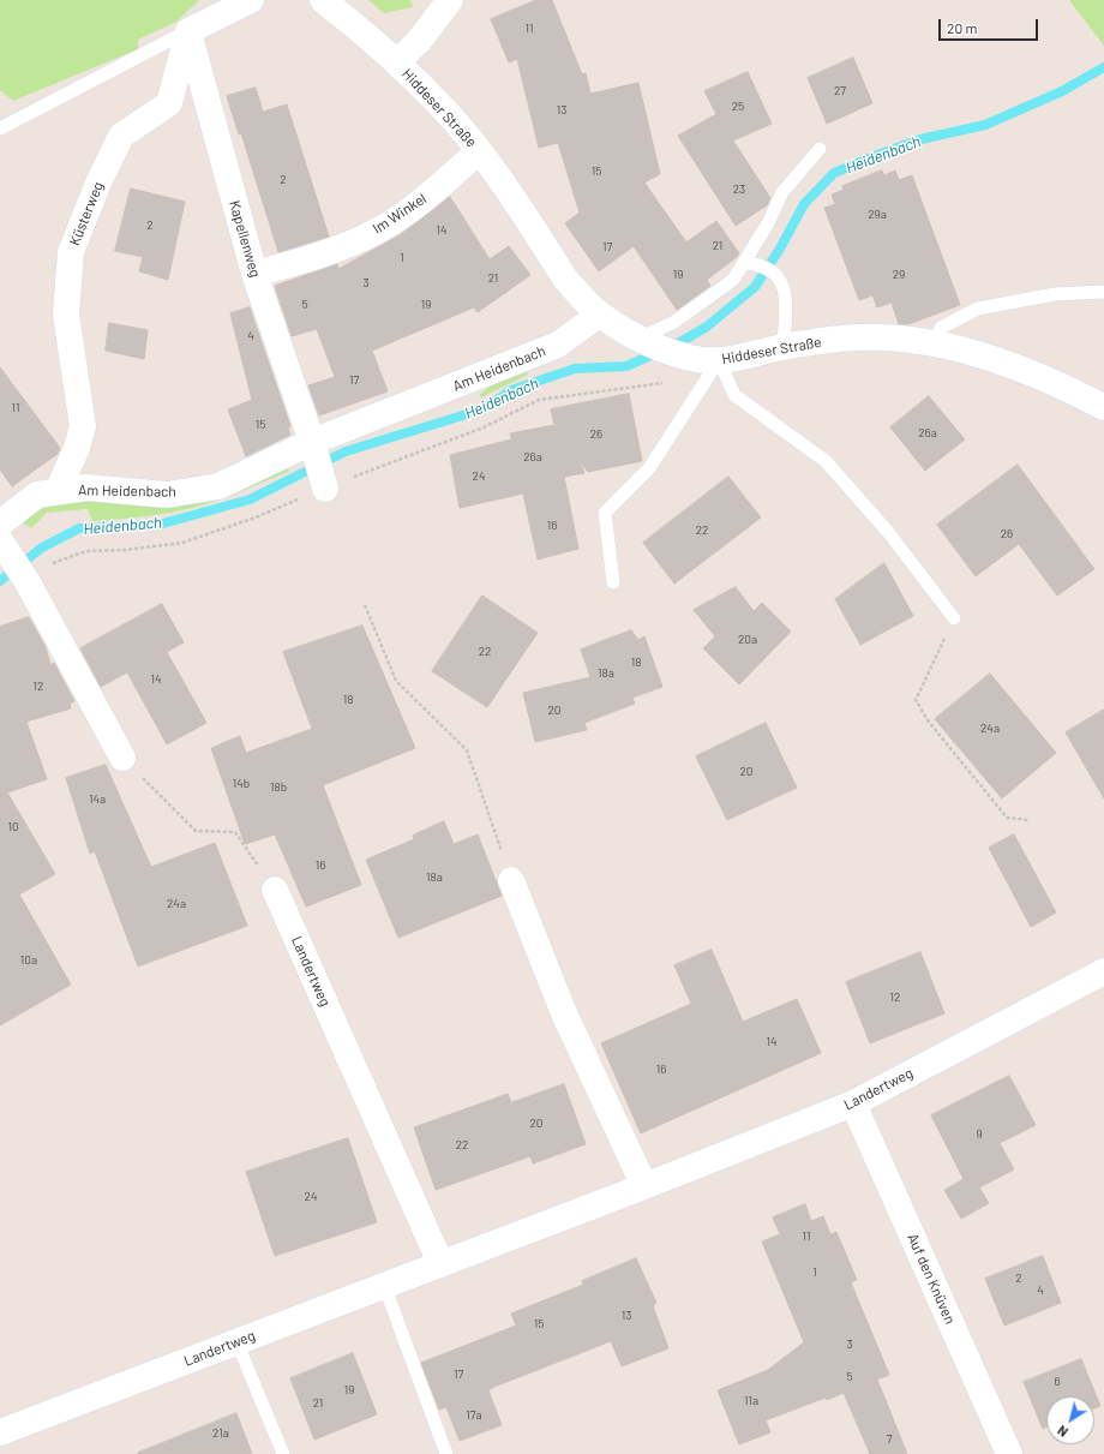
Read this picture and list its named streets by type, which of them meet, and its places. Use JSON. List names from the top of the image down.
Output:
{
  "streets": {
    "street": [
      "Hiddeser Straße",
      "Küsterweg",
      "Im Winkel",
      "Kapellenweg",
      "Am Heidenbach",
      "Landertweg",
      "Auf den Knüven"
    ]
  },
  "crossings": [
    ["Hiddeser Straße", "Im Winkel"],
    ["Hiddeser Straße", "Am Heidenbach"],
    ["Küsterweg", "Kapellenweg"],
    ["Küsterweg", "Am Heidenbach"],
    ["Im Winkel", "Kapellenweg"],
    ["Kapellenweg", "Am Heidenbach"],
    ["Landertweg", "Auf den Knüven"]
  ],
  "water": ["Heidenbach"],
  "house_numbers": [
    "11",
    "27",
    "25",
    "13",
    "15",
    "2",
    "23",
    "29a",
    "2",
    "14",
    "21",
    "17",
    "1",
    "19",
    "29",
    "21",
    "3",
    "5",
    "19",
    "4",
    "17",
    "11",
    "15",
    "26a",
    "26",
    "26a",
    "24",
    "16",
    "22",
    "26",
    "20a",
    "22",
    "18",
    "18a",
    "14",
    "12",
    "18",
    "20",
    "24a",
    "20",
    "14b",
    "18b",
    "14a",
    "10",
    "16",
    "18a",
    "24a",
    "10a",
    "12",
    "14",
    "16",
    "20",
    "9",
    "22",
    "24",
    "11",
    "1",
    "2",
    "4",
    "13",
    "15",
    "3",
    "17",
    "5",
    "6",
    "19",
    "11a",
    "21",
    "17a",
    "21a",
    "7"
  ],
  "scale_bar": "20 m",
  "north": "bottom left"
}
